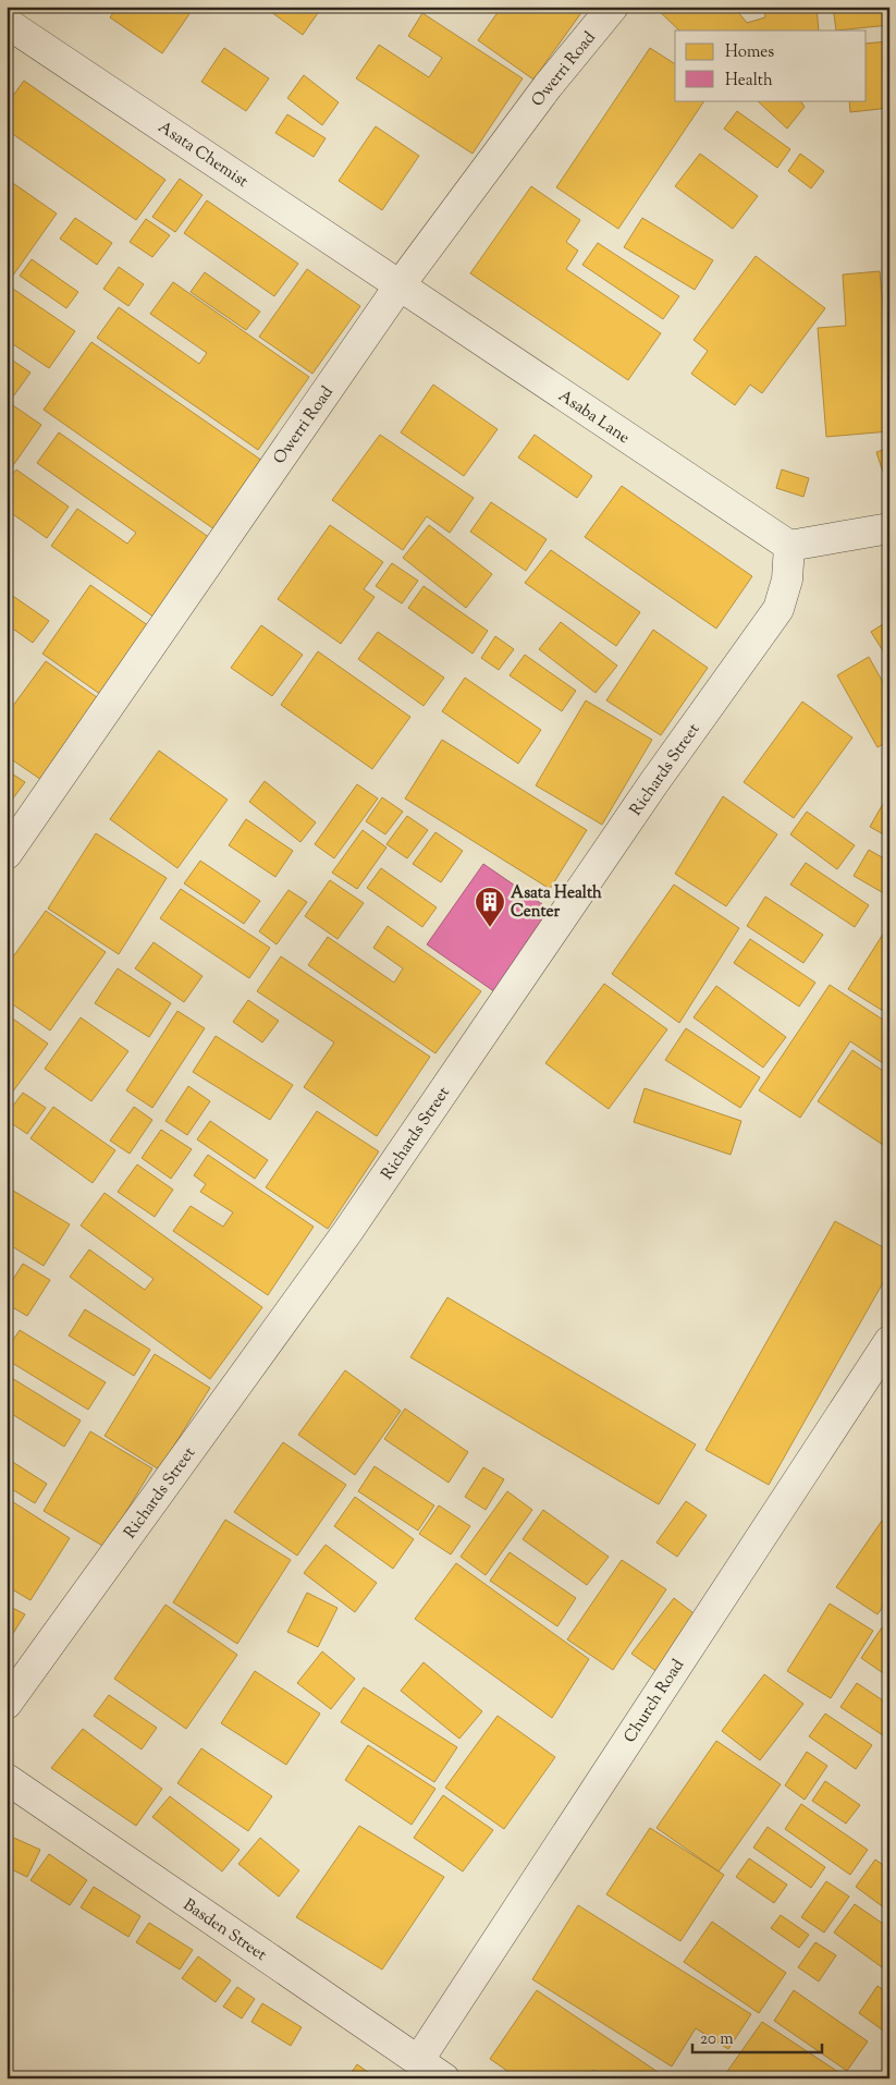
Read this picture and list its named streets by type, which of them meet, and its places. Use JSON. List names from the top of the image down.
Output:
{
  "streets": {
    "street": [
      "Owerri Road",
      "Asata Chemist",
      "Asaba Lane",
      "Richards Street",
      "Church Road",
      "Basden Street"
    ]
  },
  "crossings": [
    ["Owerri Road", "Asata Chemist"],
    ["Owerri Road", "Asaba Lane"],
    ["Asata Chemist", "Asaba Lane"],
    ["Asaba Lane", "Richards Street"],
    ["Church Road", "Basden Street"]
  ],
  "places": {
    "building": ["Asata Health Center"]
  },
  "legend": ["Homes", "Health"],
  "scale_bar": "20 m"
}
